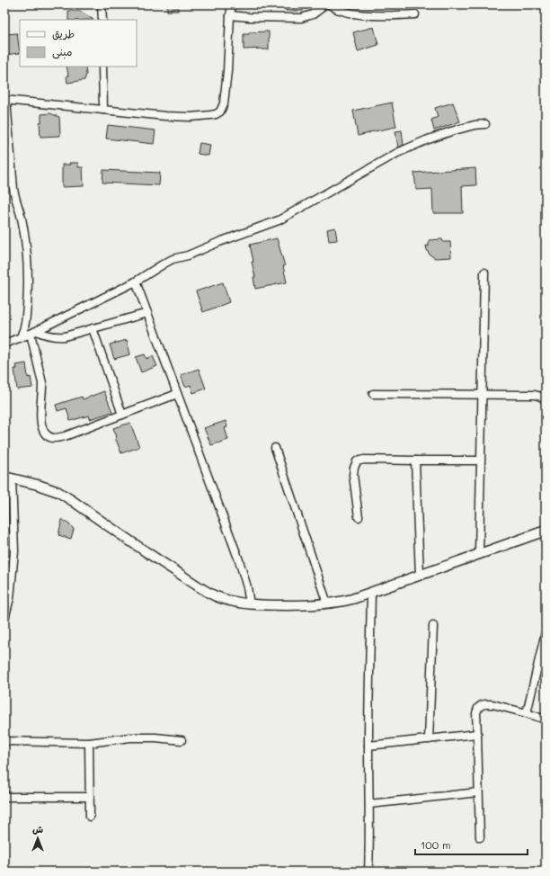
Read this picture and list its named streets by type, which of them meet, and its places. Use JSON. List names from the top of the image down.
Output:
{
  "legend": ["طريق", "مبنى"],
  "scale_bar": "100 m",
  "north": "top"
}
